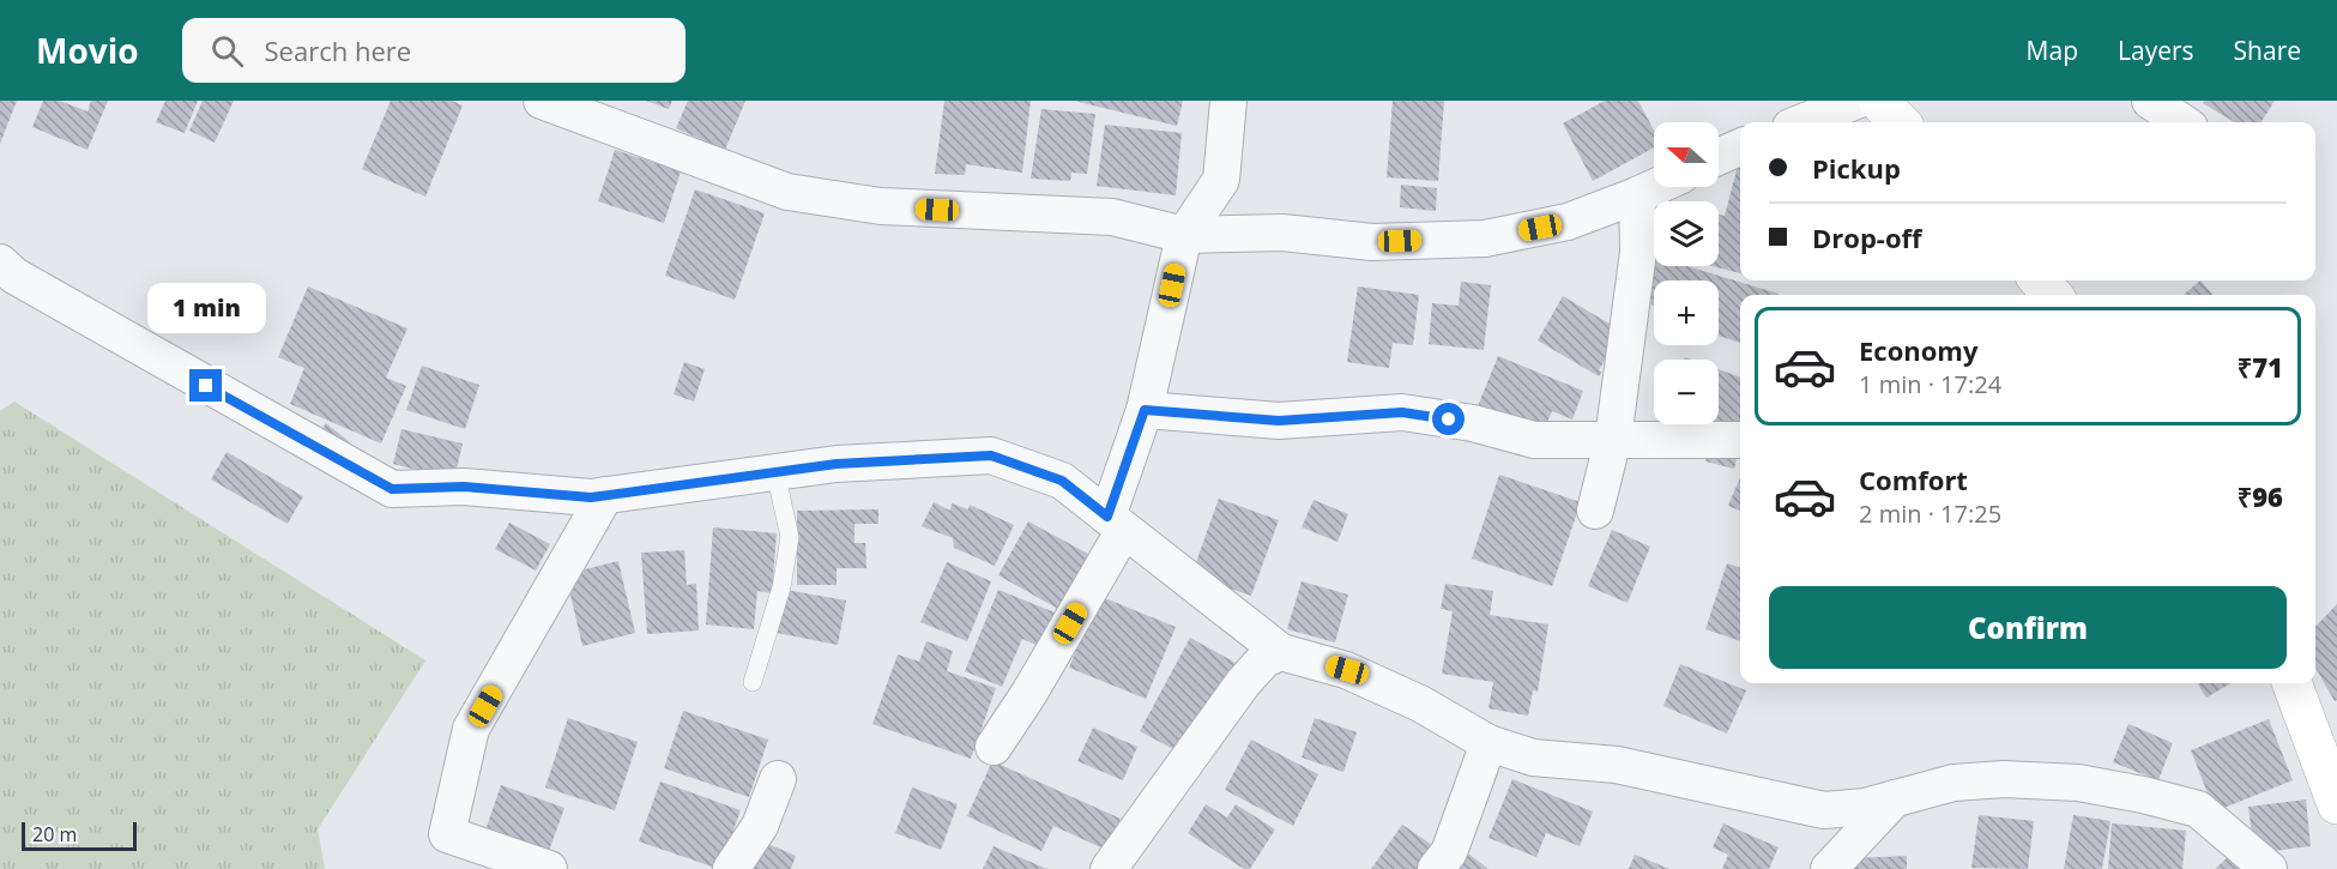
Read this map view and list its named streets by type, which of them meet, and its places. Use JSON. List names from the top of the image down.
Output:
{
  "scale_bar": "20 m",
  "north": "left",
  "page": {
    "header": "Movio",
    "search": "Search here",
    "nav": ["Map", "Layers", "Share"],
    "map_buttons": ["+", "−"],
    "banner": ["Pickup", "Drop-off"],
    "bubble": "1 min",
    "list": [
      {
        "name": "Economy",
        "note": "1 min · 17:24",
        "value": "₹71"
      },
      {
        "name": "Comfort",
        "note": "2 min · 17:25",
        "value": "₹96"
      }
    ],
    "buttons": "Confirm",
    "scale": "20 m"
  }
}
